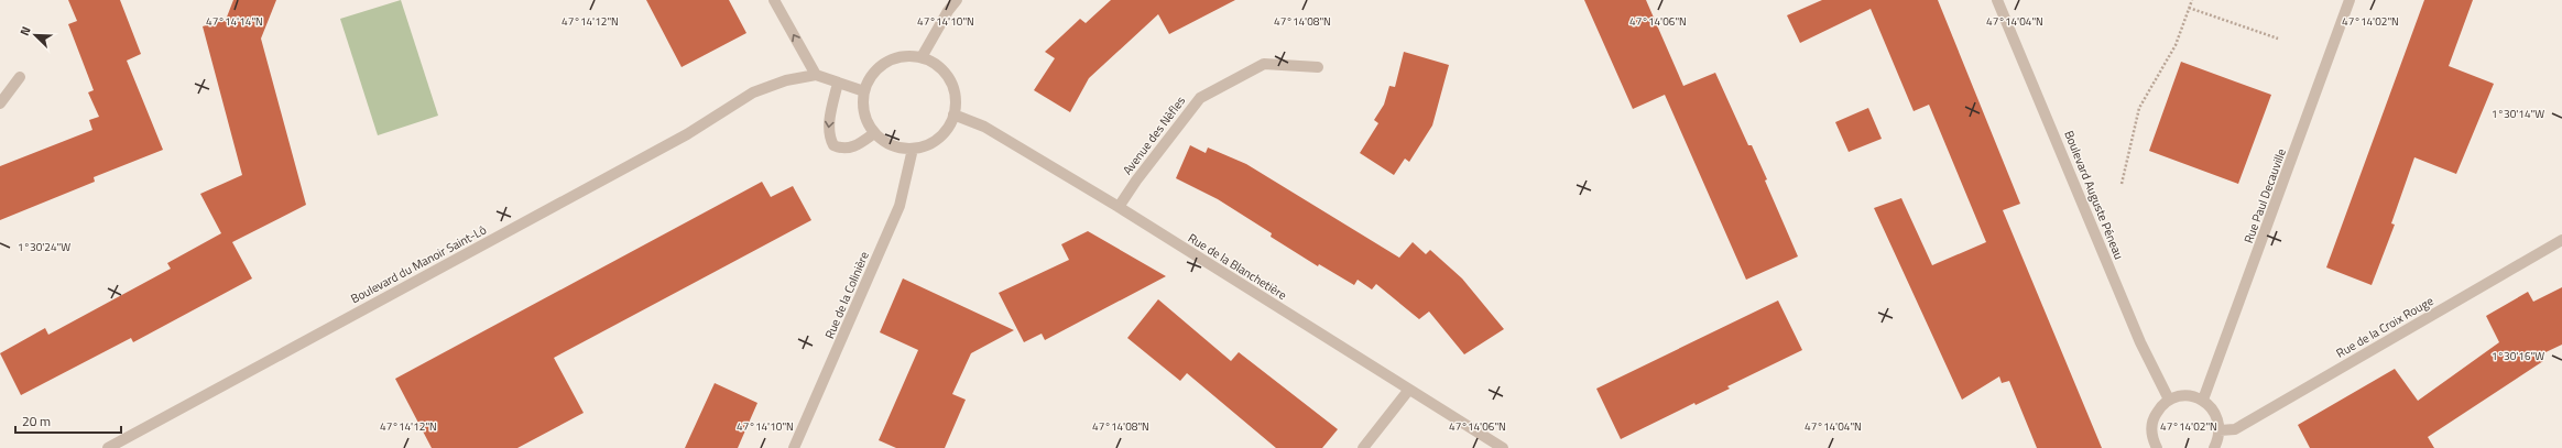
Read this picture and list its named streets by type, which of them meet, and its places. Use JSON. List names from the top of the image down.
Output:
{
  "streets": {
    "street": [
      "Avenue des Nèfles",
      "Boulevard Auguste Péneau",
      "Rue Paul Decauville",
      "Boulevard du Manoir Saint-Lô",
      "Rue de la Blanchetière",
      "Rue de la Colinière",
      "Rue de la Croix Rouge"
    ]
  },
  "crossings": [
    ["Avenue des Nèfles", "Rue de la Blanchetière"],
    ["Rue de la Blanchetière", "Rue de la Colinière"]
  ],
  "scale_bar": "20 m",
  "north": "top left",
  "coordinates": [
    "47°14'12\"N",
    "47°14'14\"N",
    "47°14'10\"N",
    "47°14'08\"N",
    "47°14'06\"N",
    "47°14'04\"N",
    "47°14'02\"N",
    "1°30'14\"W",
    "1°30'24\"W",
    "1°30'16\"W"
  ]
}
